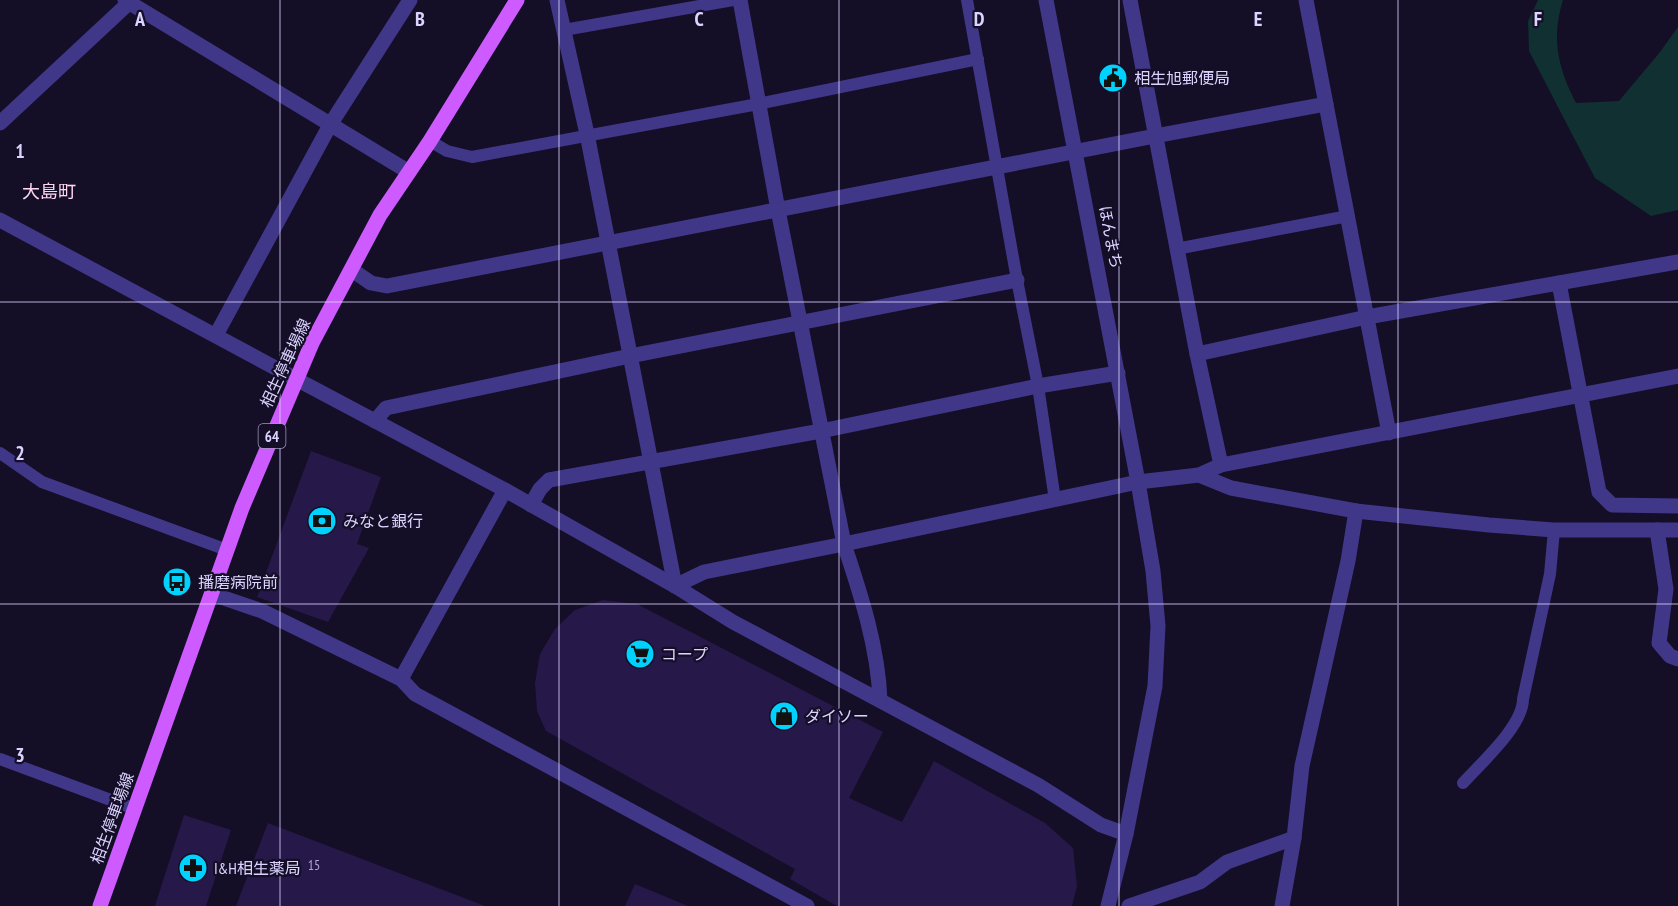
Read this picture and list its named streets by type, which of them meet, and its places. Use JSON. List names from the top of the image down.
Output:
{
  "streets": {
    "main road": ["相生停車場線", "64"],
    "street": ["ほんまち"]
  },
  "districts": ["大島町"],
  "places": {
    "public building": ["相生旭郵便局"],
    "bank": ["みなと銀行"],
    "bus stop": ["播磨病院前"],
    "supermarket": ["コープ"],
    "shop": ["ダイソー"],
    "pharmacy": ["I&H相生薬局"]
  },
  "house_numbers": ["15"],
  "grid": {
    "columns": [
      "A",
      "B",
      "C",
      "D",
      "E",
      "F"
    ],
    "rows": ["1", "2", "3"]
  }
}
